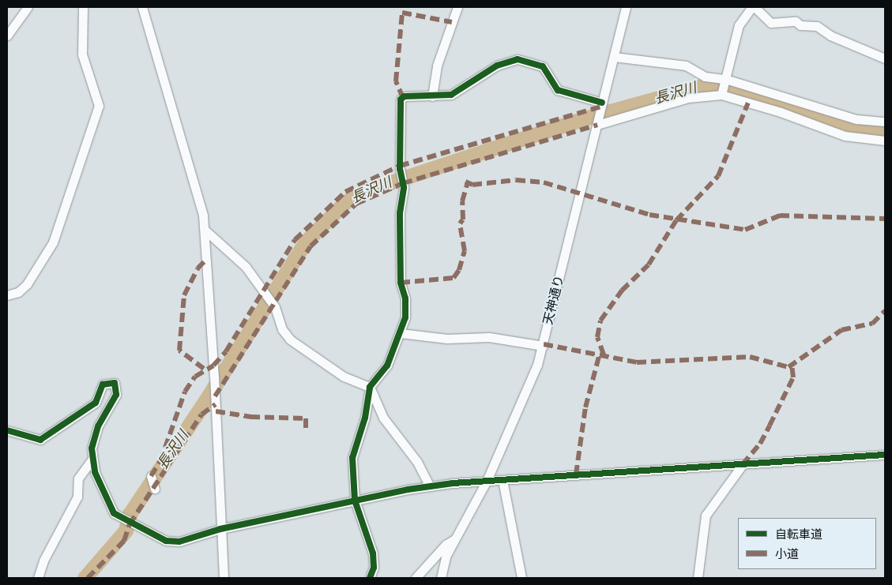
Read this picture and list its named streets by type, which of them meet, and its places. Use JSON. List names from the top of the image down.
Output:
{
  "streets": {
    "street": ["天神通り"]
  },
  "water": ["長沢川"],
  "legend": ["自転車道", "小道"]
}
